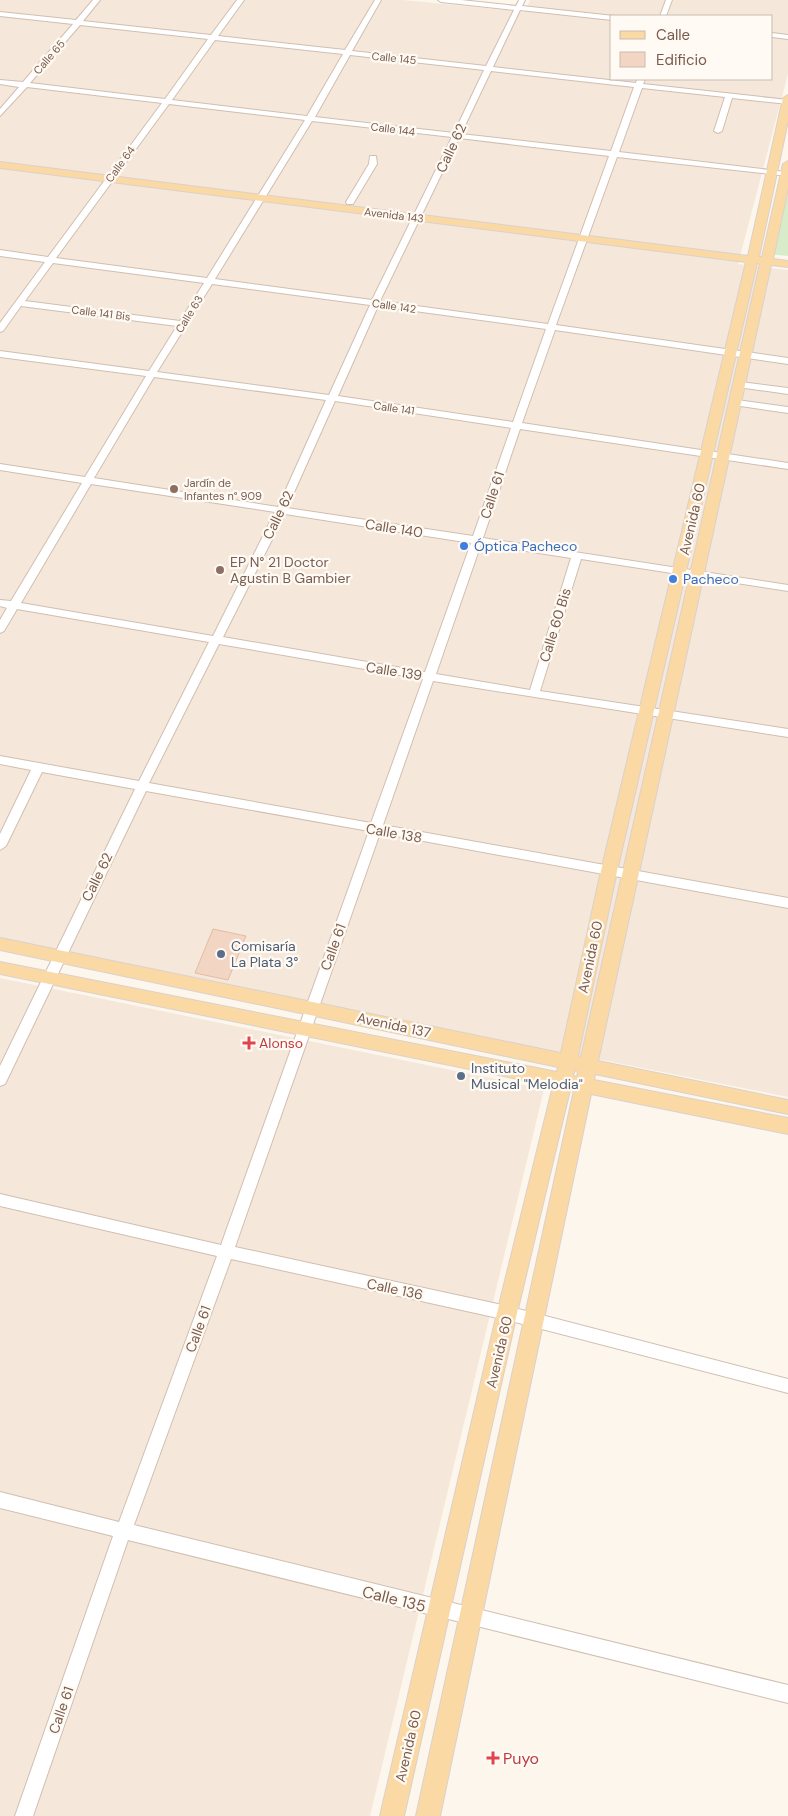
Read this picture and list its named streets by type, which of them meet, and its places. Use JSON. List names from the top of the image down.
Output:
{
  "streets": {
    "main road": ["Avenida 143", "Avenida 60", "Avenida 137"],
    "street": [
      "Calle 65",
      "Calle 145",
      "Calle 144",
      "Calle 62",
      "Calle 64",
      "Calle 142",
      "Calle 141 Bis",
      "Calle 63",
      "Calle 141",
      "Calle 61",
      "Calle 140",
      "Calle 60 Bis",
      "Calle 139",
      "Calle 138",
      "Calle 136",
      "Calle 135"
    ]
  },
  "crossings": [
    ["Calle 65", "Calle 145"],
    ["Calle 65", "Calle 144"],
    ["Calle 145", "Calle 62"],
    ["Calle 145", "Calle 64"],
    ["Calle 145", "Calle 63"],
    ["Calle 145", "Calle 61"],
    ["Calle 145", "Avenida 60"],
    ["Calle 144", "Calle 62"],
    ["Calle 144", "Calle 64"],
    ["Calle 144", "Calle 63"],
    ["Calle 144", "Calle 61"],
    ["Calle 144", "Avenida 60"],
    ["Calle 62", "Avenida 143"],
    ["Calle 62", "Calle 142"],
    ["Calle 62", "Calle 141"],
    ["Calle 62", "Calle 140"],
    ["Calle 62", "Calle 139"],
    ["Calle 62", "Calle 138"],
    ["Calle 62", "Avenida 137"],
    ["Calle 64", "Avenida 143"],
    ["Calle 64", "Calle 142"],
    ["Calle 64", "Calle 141 Bis"],
    ["Avenida 143", "Calle 63"],
    ["Avenida 143", "Calle 61"],
    ["Avenida 143", "Avenida 60"],
    ["Calle 142", "Calle 63"],
    ["Calle 142", "Calle 61"],
    ["Calle 142", "Avenida 60"],
    ["Calle 141 Bis", "Calle 63"],
    ["Calle 63", "Calle 141"],
    ["Calle 63", "Calle 140"],
    ["Calle 63", "Calle 139"],
    ["Calle 141", "Calle 61"],
    ["Calle 141", "Avenida 60"],
    ["Calle 61", "Calle 140"],
    ["Calle 61", "Calle 139"],
    ["Calle 61", "Calle 138"],
    ["Calle 61", "Avenida 137"],
    ["Calle 61", "Calle 136"],
    ["Calle 61", "Calle 135"],
    ["Avenida 60", "Calle 140"],
    ["Avenida 60", "Calle 139"],
    ["Avenida 60", "Calle 138"],
    ["Avenida 60", "Avenida 137"],
    ["Avenida 60", "Calle 136"],
    ["Avenida 60", "Calle 135"],
    ["Calle 140", "Calle 60 Bis"],
    ["Calle 60 Bis", "Calle 139"]
  ],
  "places": {
    "other": [
      "Jardín de Infantes n° 909",
      "Óptica Pacheco",
      "EP N° 21 Doctor Agustin B Gambier",
      "Pacheco",
      "Comisaría La Plata 3°",
      "Instituto Musical \"Melodia\""
    ],
    "health": ["Alonso", "Puyo"]
  },
  "legend": ["Calle", "Edificio"]
}
